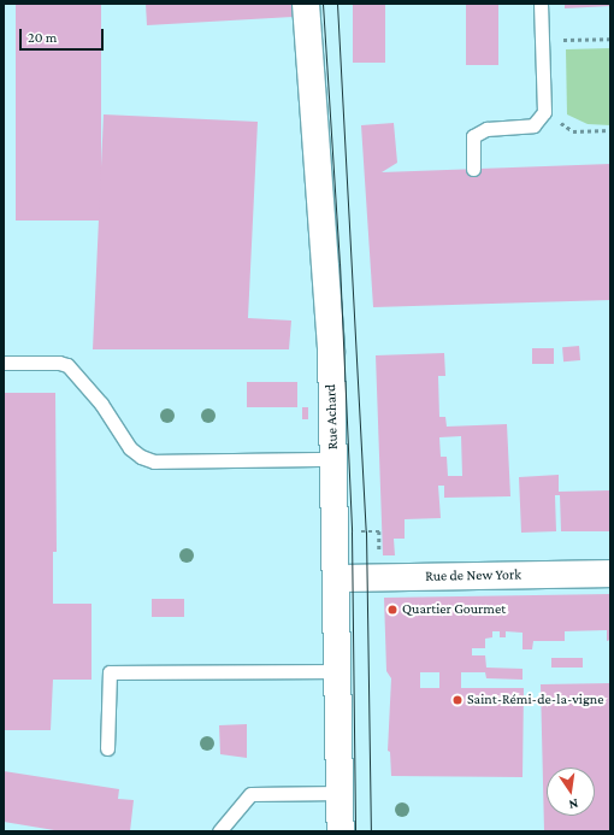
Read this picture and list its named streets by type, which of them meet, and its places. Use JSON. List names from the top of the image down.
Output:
{
  "streets": {
    "street": ["Rue Achard", "Rue de New York"]
  },
  "crossings": [
    ["Rue Achard", "Rue de New York"]
  ],
  "places": ["Quartier Gourmet", "Saint-Rémi-de-la-vigne"],
  "scale_bar": "20 m",
  "north": "bottom"
}
